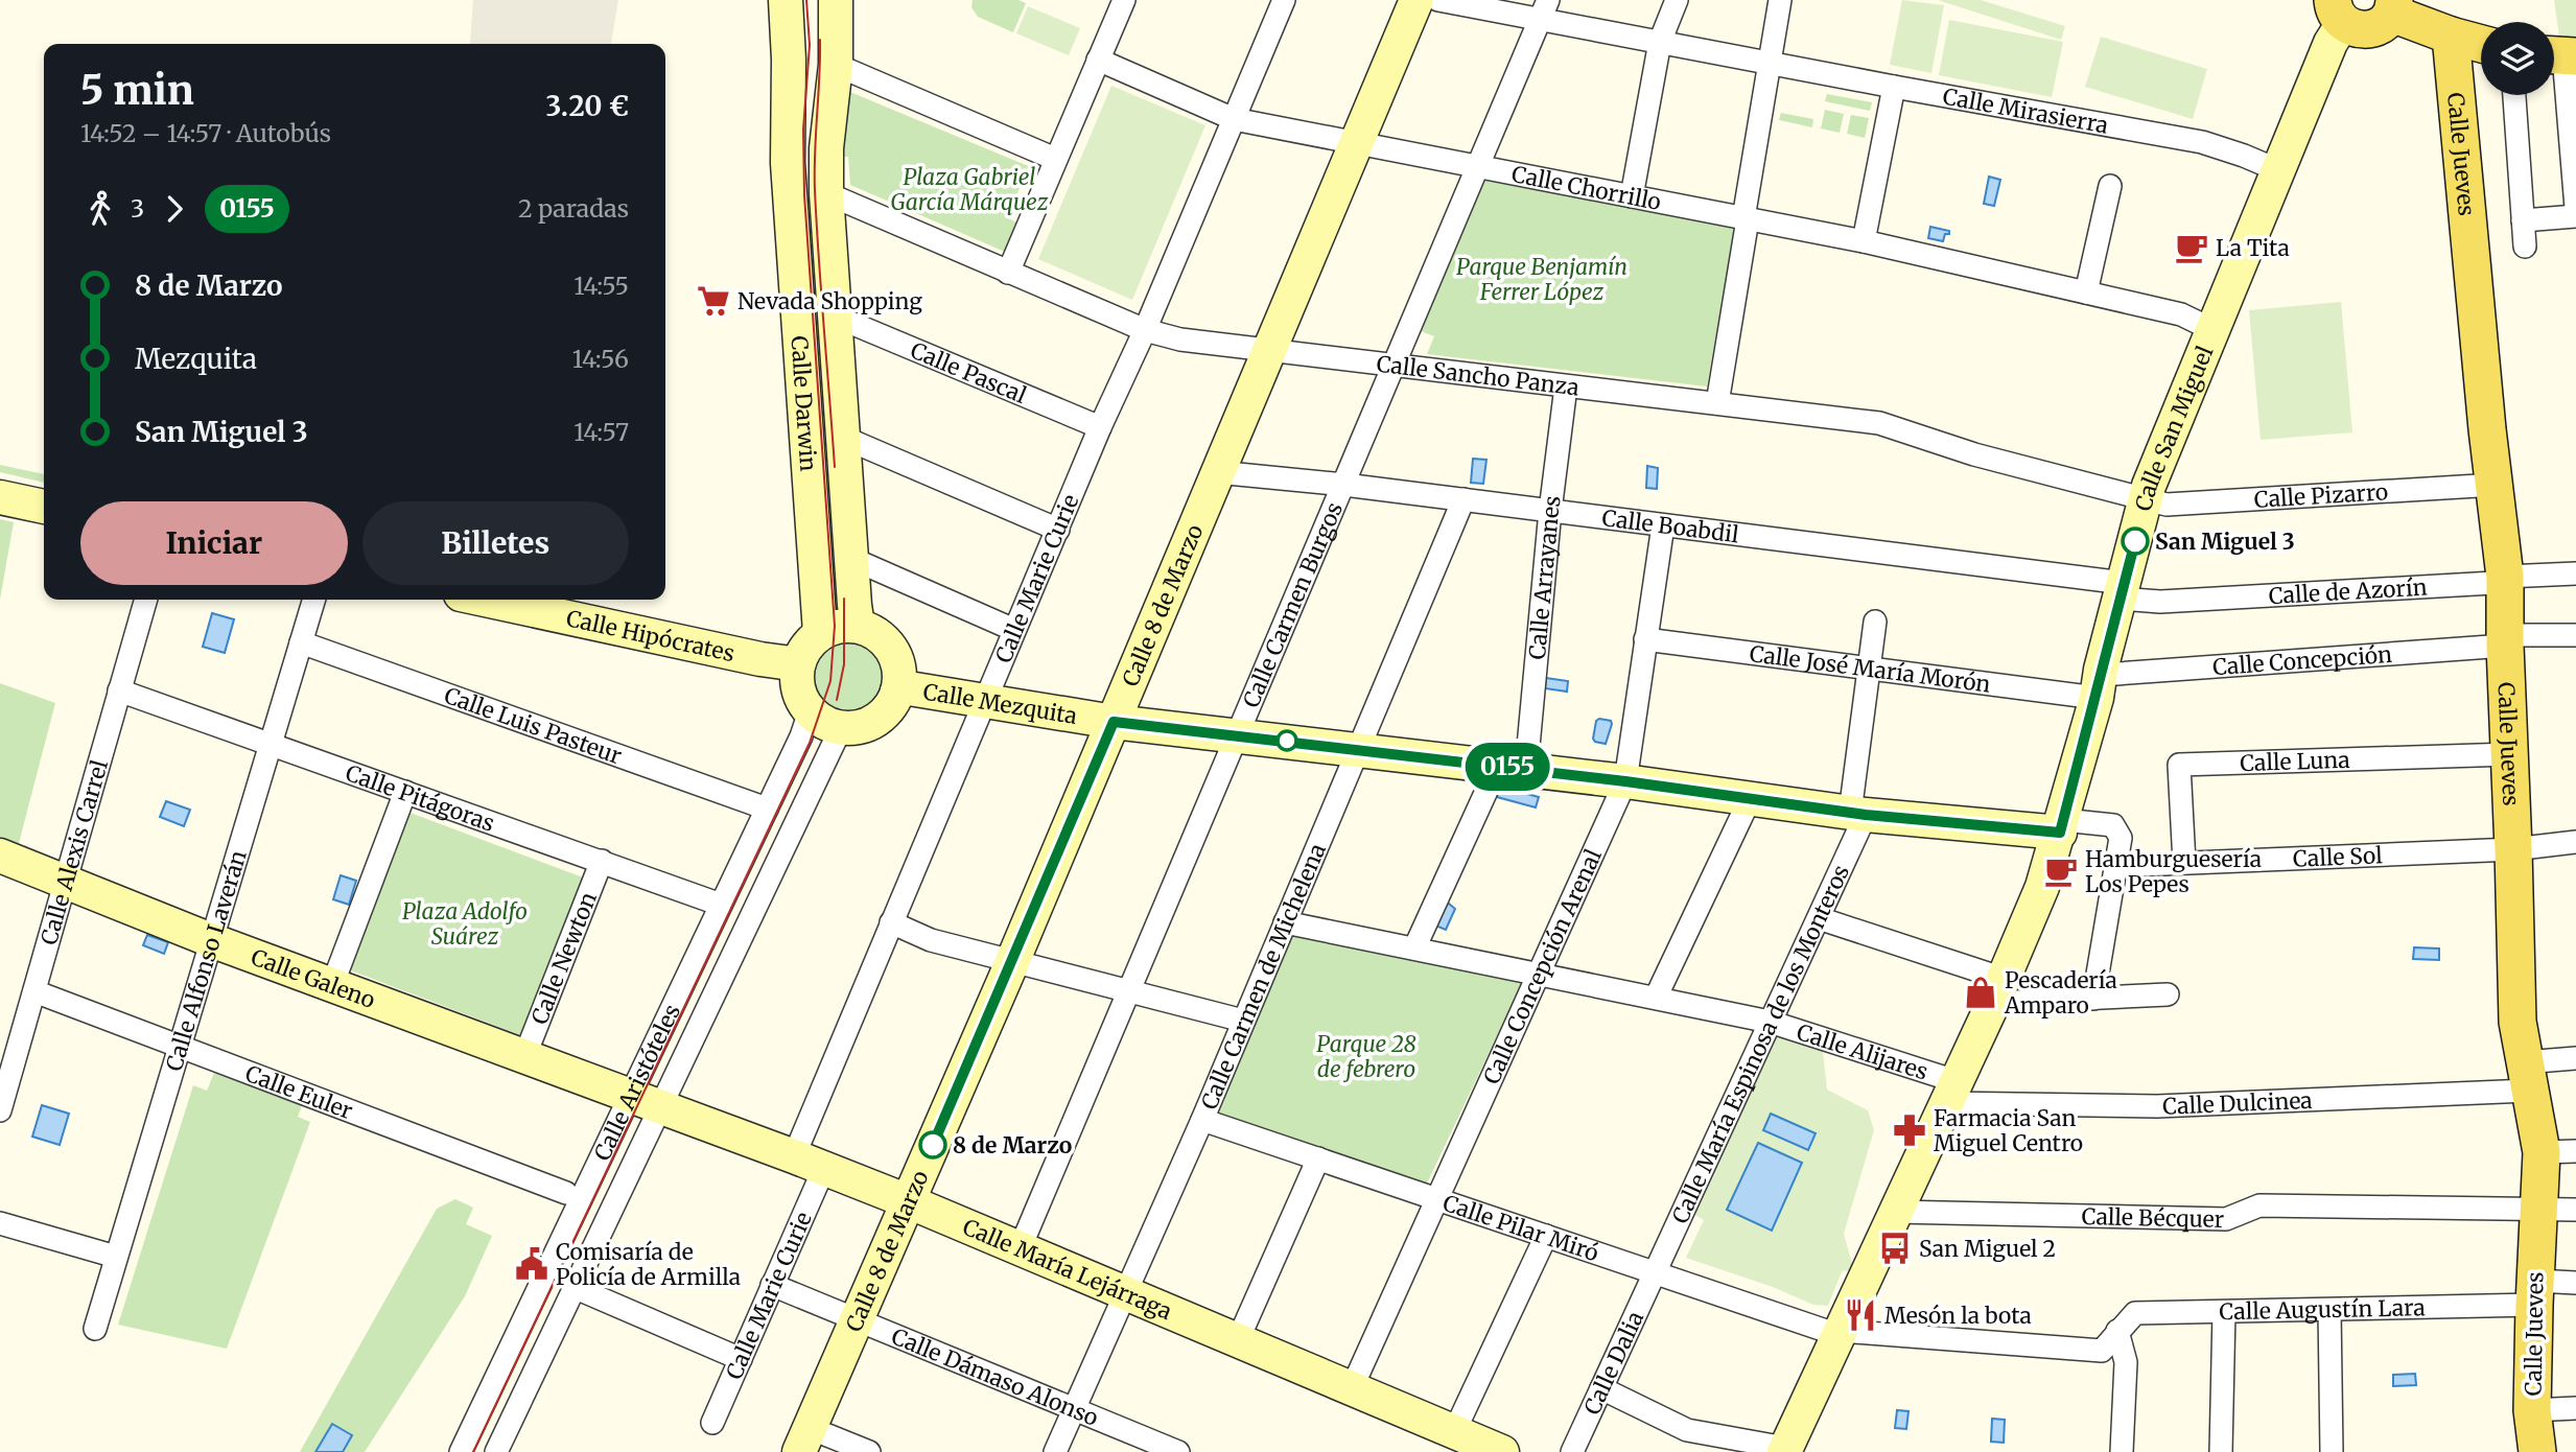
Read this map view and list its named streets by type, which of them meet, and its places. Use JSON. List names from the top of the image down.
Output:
{
  "streets": {
    "main road": ["Calle Jueves"],
    "street": [
      "Calle Mirasierra",
      "Calle Chorrillo",
      "Calle Pascal",
      "Calle Sancho Panza",
      "Calle Darwin",
      "Calle San Miguel",
      "Calle Pizarro",
      "Calle Boabdil",
      "Calle Marie Curie",
      "Calle Arrayanes",
      "Calle de Azorín",
      "Calle Carmen Burgos",
      "Calle 8 de Marzo",
      "Calle Hipócrates",
      "Calle Concepción",
      "Calle José María Morón",
      "Calle Mezquita",
      "Calle Luis Pasteur",
      "Calle Luna",
      "Calle Pitágoras",
      "Calle Alexis Carrel",
      "Calle Sol",
      "Calle Newton",
      "Calle Alfonso Laverán",
      "Calle Concepción Arenal",
      "Calle Carmen de Michelena",
      "Calle Galeno",
      "Calle María Espinosa de los Monteros",
      "Calle Alijares",
      "Calle Aristóteles",
      "Calle Euler",
      "Calle Dulcinea",
      "Calle Bécquer",
      "Calle Pilar Miró",
      "Calle María Lejárraga",
      "Calle Augustín Lara",
      "Calle Dalia",
      "Calle Dámaso Alonso"
    ]
  },
  "crossings": [
    ["Calle Mirasierra", "Calle San Miguel"],
    ["Calle Mirasierra", "Calle Carmen Burgos"],
    ["Calle Jueves", "Calle Pizarro"],
    ["Calle Jueves", "Calle de Azorín"],
    ["Calle Jueves", "Calle Concepción"],
    ["Calle Jueves", "Calle Luna"],
    ["Calle Jueves", "Calle Sol"],
    ["Calle Jueves", "Calle Dulcinea"],
    ["Calle Jueves", "Calle Bécquer"],
    ["Calle Jueves", "Calle Augustín Lara"],
    ["Calle Chorrillo", "Calle San Miguel"],
    ["Calle Chorrillo", "Calle Marie Curie"],
    ["Calle Chorrillo", "Calle Carmen Burgos"],
    ["Calle Chorrillo", "Calle 8 de Marzo"],
    ["Calle Pascal", "Calle Darwin"],
    ["Calle Pascal", "Calle Marie Curie"],
    ["Calle Sancho Panza", "Calle Darwin"],
    ["Calle Sancho Panza", "Calle San Miguel"],
    ["Calle Sancho Panza", "Calle Pizarro"],
    ["Calle Sancho Panza", "Calle Marie Curie"],
    ["Calle Sancho Panza", "Calle Arrayanes"],
    ["Calle Sancho Panza", "Calle Carmen Burgos"],
    ["Calle Sancho Panza", "Calle 8 de Marzo"],
    ["Calle Darwin", "Calle Hipócrates"],
    ["Calle Darwin", "Calle Mezquita"],
    ["Calle Darwin", "Calle Aristóteles"],
    ["Calle San Miguel", "Calle Pizarro"],
    ["Calle San Miguel", "Calle Boabdil"],
    ["Calle San Miguel", "Calle de Azorín"],
    ["Calle San Miguel", "Calle Concepción"],
    ["Calle San Miguel", "Calle José María Morón"],
    ["Calle San Miguel", "Calle Mezquita"],
    ["Calle San Miguel", "Calle Alijares"],
    ["Calle San Miguel", "Calle Dulcinea"],
    ["Calle San Miguel", "Calle Bécquer"],
    ["Calle San Miguel", "Calle Pilar Miró"],
    ["Calle San Miguel", "Calle Augustín Lara"],
    ["Calle Boabdil", "Calle Arrayanes"],
    ["Calle Boabdil", "Calle de Azorín"],
    ["Calle Boabdil", "Calle Carmen Burgos"],
    ["Calle Boabdil", "Calle 8 de Marzo"],
    ["Calle Boabdil", "Calle Concepción Arenal"],
    ["Calle Boabdil", "Calle Carmen de Michelena"],
    ["Calle Marie Curie", "Calle Mezquita"],
    ["Calle Marie Curie", "Calle María Lejárraga"],
    ["Calle Marie Curie", "Calle Dámaso Alonso"],
    ["Calle Arrayanes", "Calle Mezquita"],
    ["Calle Arrayanes", "Calle Alijares"],
    ["Calle Carmen Burgos", "Calle Mezquita"],
    ["Calle Carmen Burgos", "Calle María Lejárraga"],
    ["Calle 8 de Marzo", "Calle Mezquita"],
    ["Calle 8 de Marzo", "Calle María Lejárraga"],
    ["Calle 8 de Marzo", "Calle Dámaso Alonso"],
    ["Calle Hipócrates", "Calle Mezquita"],
    ["Calle Hipócrates", "Calle Aristóteles"],
    ["Calle Concepción", "Calle José María Morón"],
    ["Calle José María Morón", "Calle Concepción Arenal"],
    ["Calle José María Morón", "Calle María Espinosa de los Monteros"],
    ["Calle Mezquita", "Calle Concepción Arenal"],
    ["Calle Mezquita", "Calle Carmen de Michelena"],
    ["Calle Mezquita", "Calle María Espinosa de los Monteros"],
    ["Calle Mezquita", "Calle Aristóteles"],
    ["Calle Luis Pasteur", "Calle Alfonso Laverán"],
    ["Calle Luis Pasteur", "Calle Aristóteles"],
    ["Calle Luna", "Calle Sol"],
    ["Calle Pitágoras", "Calle Alexis Carrel"],
    ["Calle Pitágoras", "Calle Newton"],
    ["Calle Pitágoras", "Calle Alfonso Laverán"],
    ["Calle Pitágoras", "Calle Aristóteles"],
    ["Calle Alexis Carrel", "Calle Galeno"],
    ["Calle Alexis Carrel", "Calle Euler"],
    ["Calle Newton", "Calle Galeno"],
    ["Calle Alfonso Laverán", "Calle Galeno"],
    ["Calle Alfonso Laverán", "Calle Euler"],
    ["Calle Concepción Arenal", "Calle Alijares"],
    ["Calle Concepción Arenal", "Calle Pilar Miró"],
    ["Calle Concepción Arenal", "Calle María Lejárraga"],
    ["Calle Carmen de Michelena", "Calle Alijares"],
    ["Calle Carmen de Michelena", "Calle Pilar Miró"],
    ["Calle Carmen de Michelena", "Calle María Lejárraga"],
    ["Calle Carmen de Michelena", "Calle Dámaso Alonso"],
    ["Calle Galeno", "Calle Aristóteles"],
    ["Calle Galeno", "Calle María Lejárraga"],
    ["Calle María Espinosa de los Monteros", "Calle Alijares"],
    ["Calle María Espinosa de los Monteros", "Calle Pilar Miró"],
    ["Calle María Espinosa de los Monteros", "Calle Dalia"],
    ["Calle Alijares", "Calle Dulcinea"],
    ["Calle Aristóteles", "Calle María Lejárraga"],
    ["Calle Pilar Miró", "Calle Augustín Lara"],
    ["Calle Pilar Miró", "Calle Dalia"]
  ],
  "parks": [
    "Plaza Gabriel García Márquez",
    "Parque Benjamín Ferrer López",
    "Plaza Adolfo Suárez",
    "Parque 28 de febrero"
  ],
  "places": {
    "cafe": ["La Tita", "Hamburguesería Los Pepes"],
    "supermarket": ["Nevada Shopping"],
    "other": ["San Miguel 3", "8 de Marzo"],
    "shop": ["Pescadería Amparo"],
    "pharmacy": ["Farmacia San Miguel Centro"],
    "bus stop": ["San Miguel 2"],
    "public building": ["Comisaría de Policía de Armilla"],
    "restaurant": ["Mesón la bota"]
  },
  "lines": ["bus line 0155"],
  "page": {
    "on_map": "0155",
    "heading": ["5 min", "14:52 – 14:57 · Autobús", "3.20 €"],
    "legs": ["3", "0155", "2 paradas"],
    "list": [
      {
        "name": "8 de Marzo",
        "value": "14:55"
      },
      {
        "name": "Mezquita",
        "value": "14:56"
      },
      {
        "name": "San Miguel 3",
        "value": "14:57"
      }
    ],
    "buttons": ["Iniciar", "Billetes"]
  }
}
